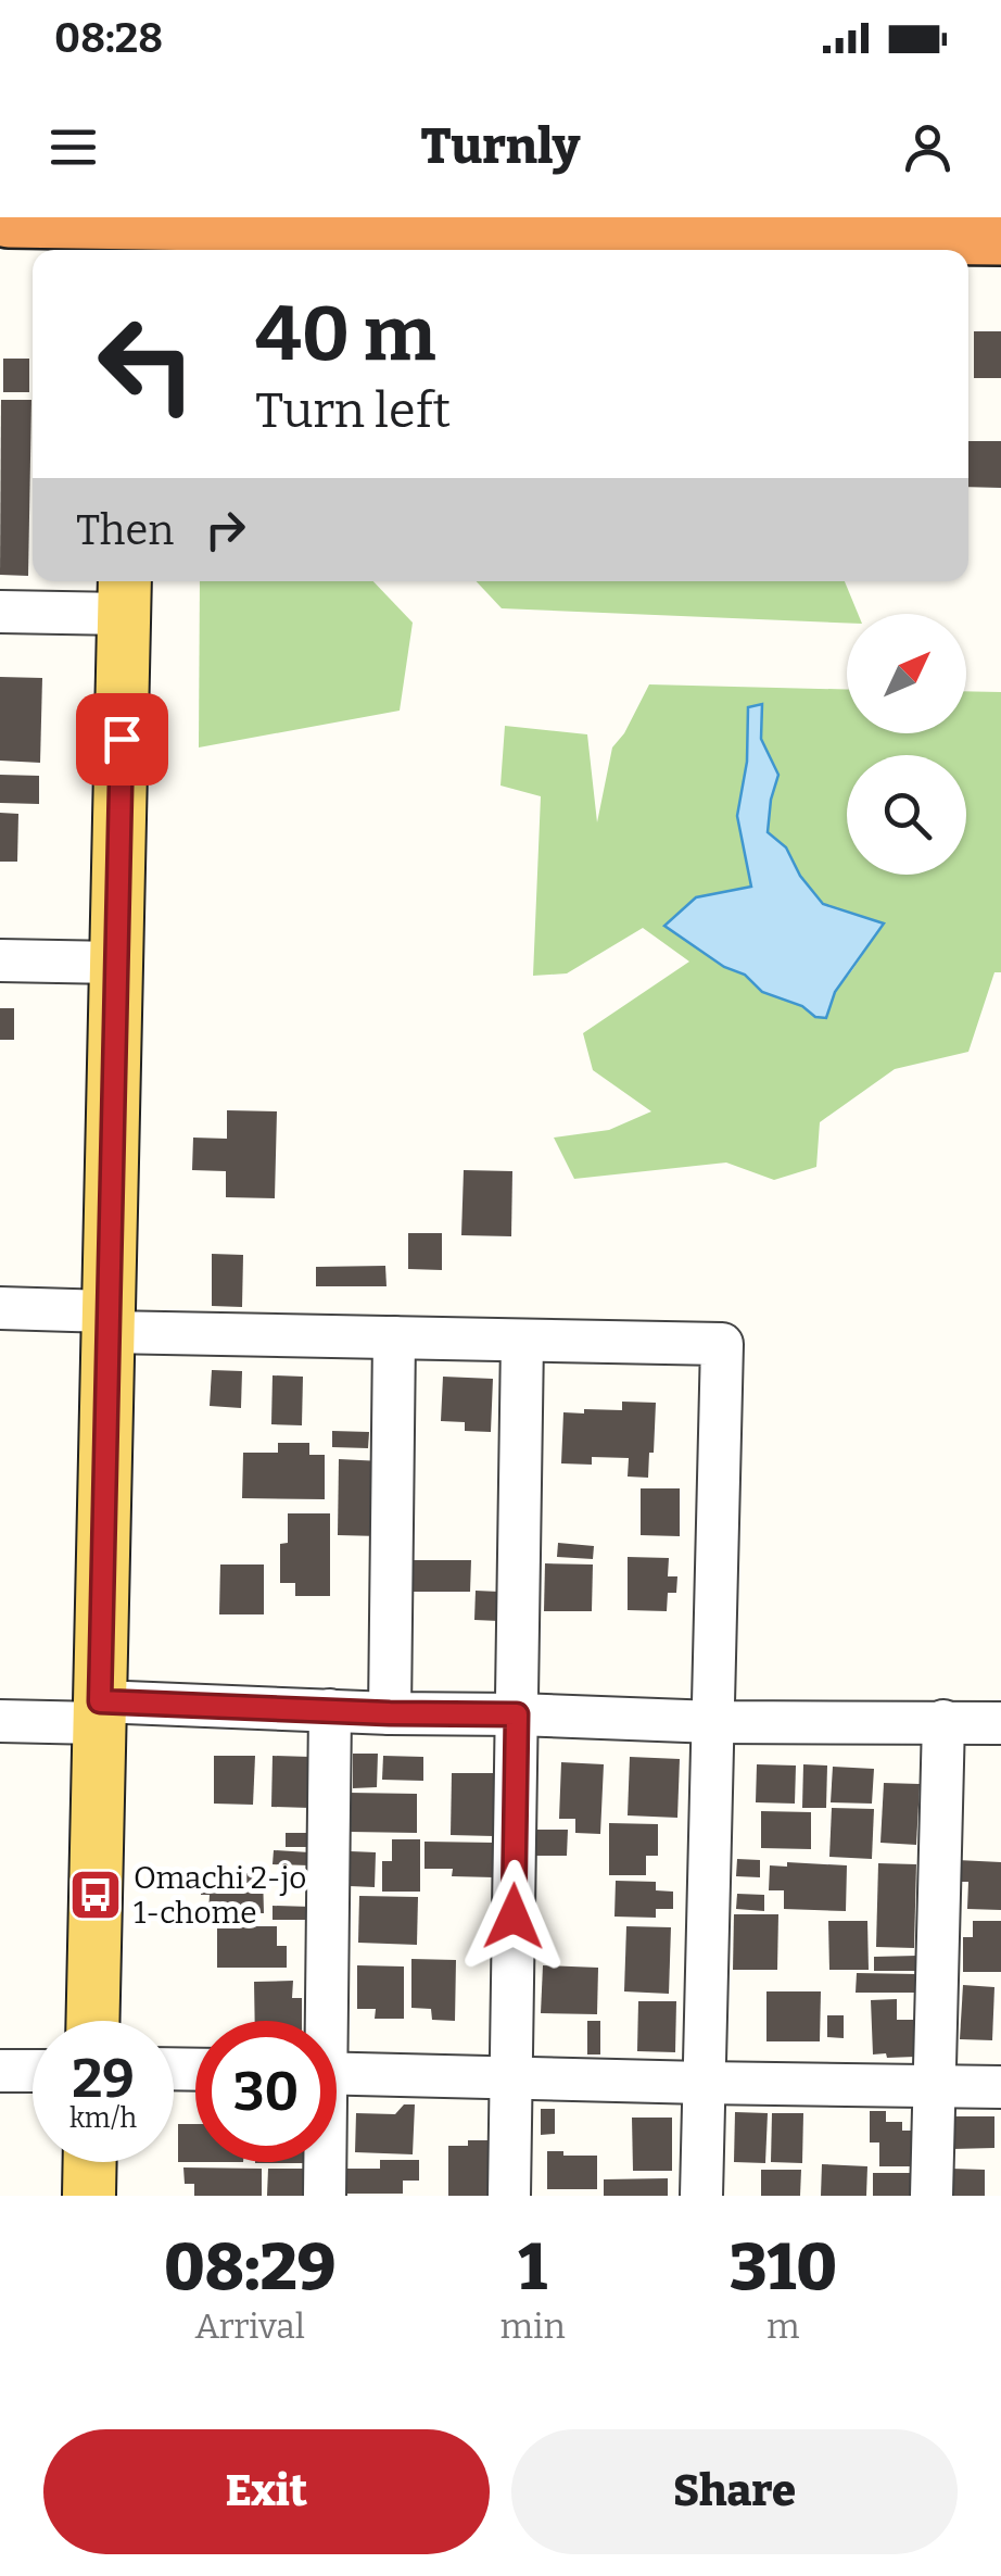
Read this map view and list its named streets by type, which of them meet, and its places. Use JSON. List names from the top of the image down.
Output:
{
  "places": {
    "bus stop": ["Omachi 2-jo 1-chome"]
  },
  "north": "top right",
  "page": {
    "status": "08:28",
    "header": "Turnly",
    "turn": ["40 m", "Turn left"],
    "then": "Then",
    "speed": "29 km/h",
    "limit": "30",
    "eta": [
      "08:29",
      "Arrival",
      "1",
      "min",
      "310",
      "m"
    ],
    "buttons": ["Exit", "Share"]
  }
}
